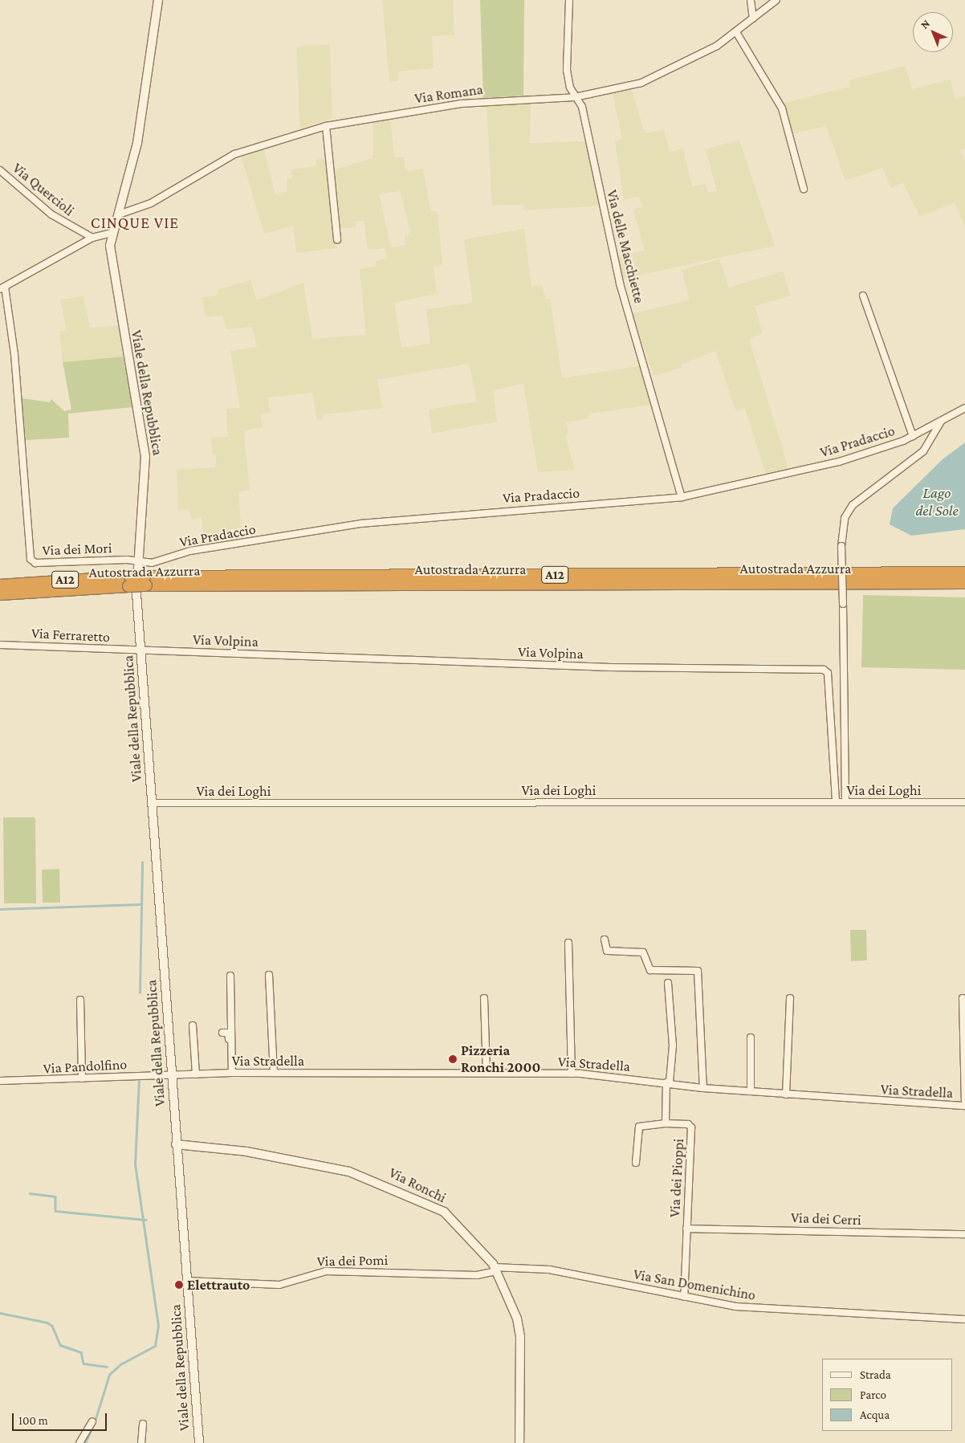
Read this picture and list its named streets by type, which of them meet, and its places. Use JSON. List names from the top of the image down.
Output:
{
  "streets": {
    "highway": ["Autostrada Azzurra", "A12"],
    "main road": ["Viale della Repubblica", "Via Ronchi"],
    "street": [
      "Via Romana",
      "Via Quercioli",
      "Via delle Macchiette",
      "Via Pradaccio",
      "Via dei Mori",
      "Via Ferraretto",
      "Via Volpina",
      "Via dei Loghi",
      "Via Stradella",
      "Via Pandolfino",
      "Via dei Pioppi",
      "Via dei Cerri",
      "Via dei Pomi",
      "Via San Domenichino"
    ]
  },
  "crossings": [
    ["Via Romana", "Via delle Macchiette"],
    ["Via Romana", "Viale della Repubblica"],
    ["Via delle Macchiette", "Via Pradaccio"],
    ["Viale della Repubblica", "Via Pradaccio"],
    ["Viale della Repubblica", "Via dei Mori"],
    ["Viale della Repubblica", "Via Ferraretto"],
    ["Viale della Repubblica", "Via Volpina"],
    ["Viale della Repubblica", "Via dei Loghi"],
    ["Viale della Repubblica", "Via Stradella"],
    ["Viale della Repubblica", "Via Pandolfino"],
    ["Viale della Repubblica", "Via Ronchi"],
    ["Viale della Repubblica", "Via dei Pomi"],
    ["Via Pradaccio", "Via dei Mori"],
    ["Via Pradaccio", "Via dei Loghi"],
    ["Via Ferraretto", "Via Volpina"],
    ["Via Volpina", "Via dei Loghi"],
    ["Via Stradella", "Via Pandolfino"],
    ["Via Stradella", "Via dei Pioppi"],
    ["Via dei Pioppi", "Via dei Cerri"],
    ["Via dei Pioppi", "Via San Domenichino"],
    ["Via Ronchi", "Via dei Pomi"],
    ["Via Ronchi", "Via San Domenichino"],
    ["Via dei Pomi", "Via San Domenichino"]
  ],
  "districts": ["CINQUE VIE"],
  "water": ["Lago del Sole"],
  "places": ["Pizzeria Ronchi 2000", "Elettrauto"],
  "legend": ["Strada", "Parco", "Acqua"],
  "scale_bar": "100 m",
  "north": "top left"
}
